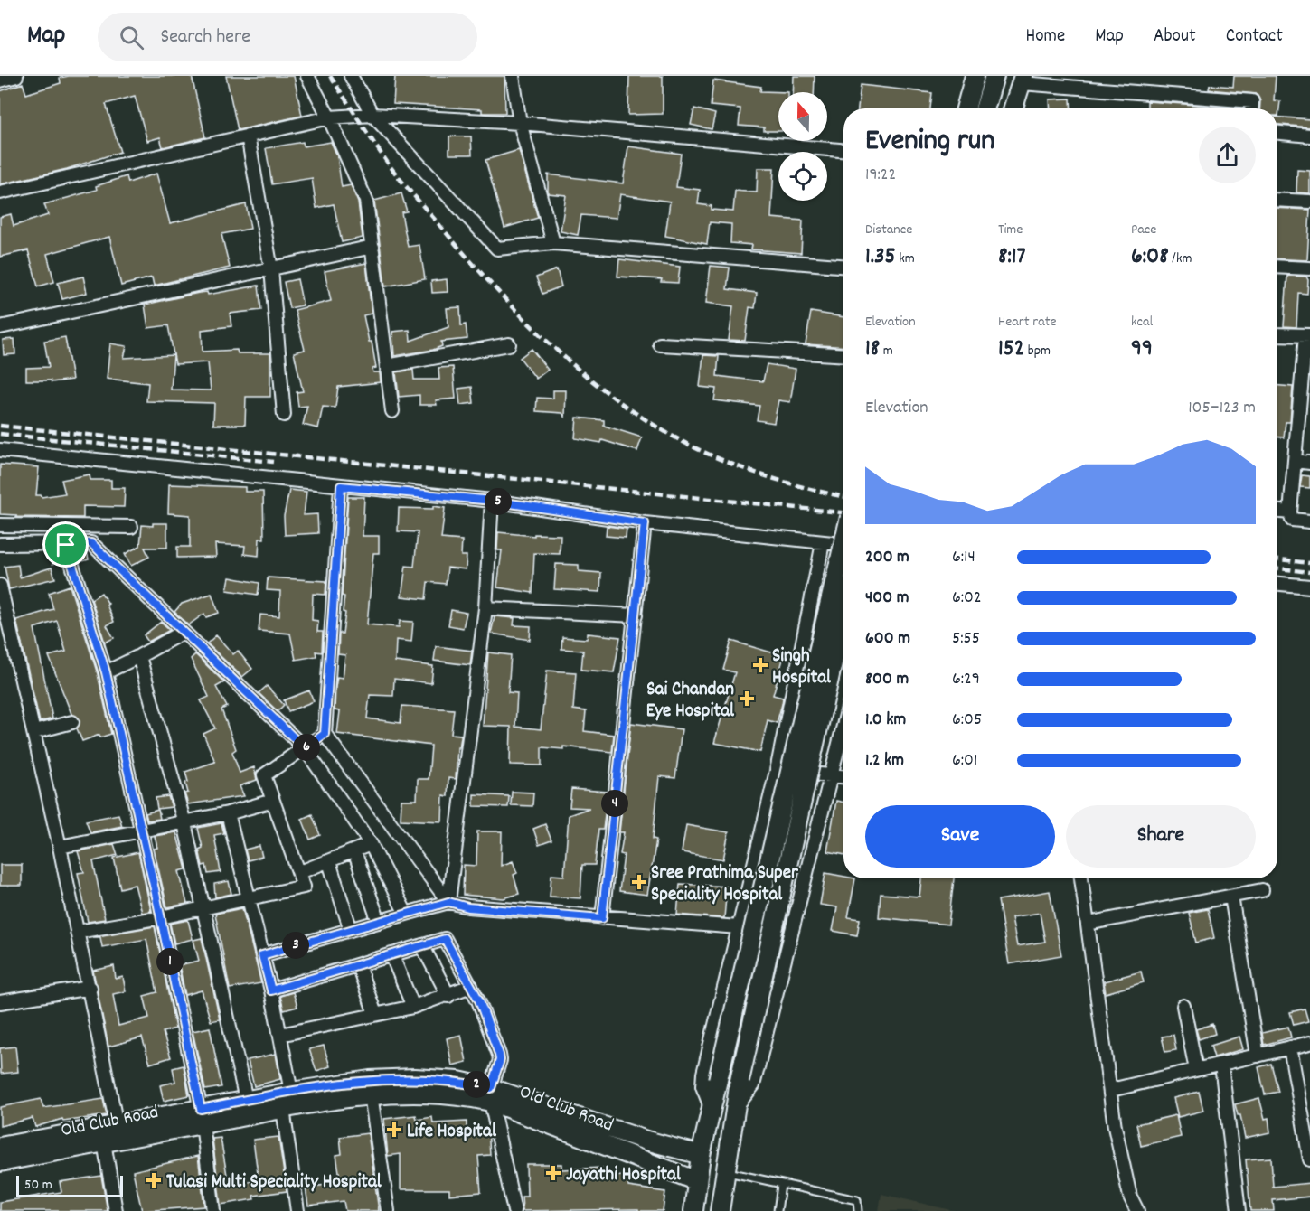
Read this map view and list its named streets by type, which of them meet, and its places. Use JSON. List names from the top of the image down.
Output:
{
  "streets": {
    "street": ["Old Club Road"]
  },
  "places": {
    "health": [
      "Singh Hospital",
      "Sai Chandan Eye Hospital",
      "Sree Prathima Super Speciality Hospital",
      "Life Hospital",
      "Jayathi Hospital",
      "Tulasi Multi Speciality Hospital"
    ]
  },
  "scale_bar": "50 m",
  "north": "top",
  "page": {
    "header": "Map",
    "search": "Search here",
    "nav": [
      "Home",
      "Map",
      "About",
      "Contact"
    ],
    "heading": ["Evening run", "19:22"],
    "stats": [
      ["Distance", "1.35 km"],
      ["Time", "8:17"],
      ["Pace", "6:08 /km"],
      ["Elevation", "18 m"],
      ["Heart rate", "152 bpm"],
      ["kcal", "99"]
    ],
    "chart": ["Elevation", "105–123 m"],
    "pins": [
      "5",
      "6",
      "4",
      "3",
      "1",
      "2"
    ],
    "list": [
      {
        "name": "200 m",
        "note": "6:14"
      },
      {
        "name": "400 m",
        "note": "6:02"
      },
      {
        "name": "600 m",
        "note": "5:55"
      },
      {
        "name": "800 m",
        "note": "6:29"
      },
      {
        "name": "1.0 km",
        "note": "6:05"
      },
      {
        "name": "1.2 km",
        "note": "6:01"
      }
    ],
    "buttons": ["Save", "Share"],
    "scale": "50 m"
  }
}
